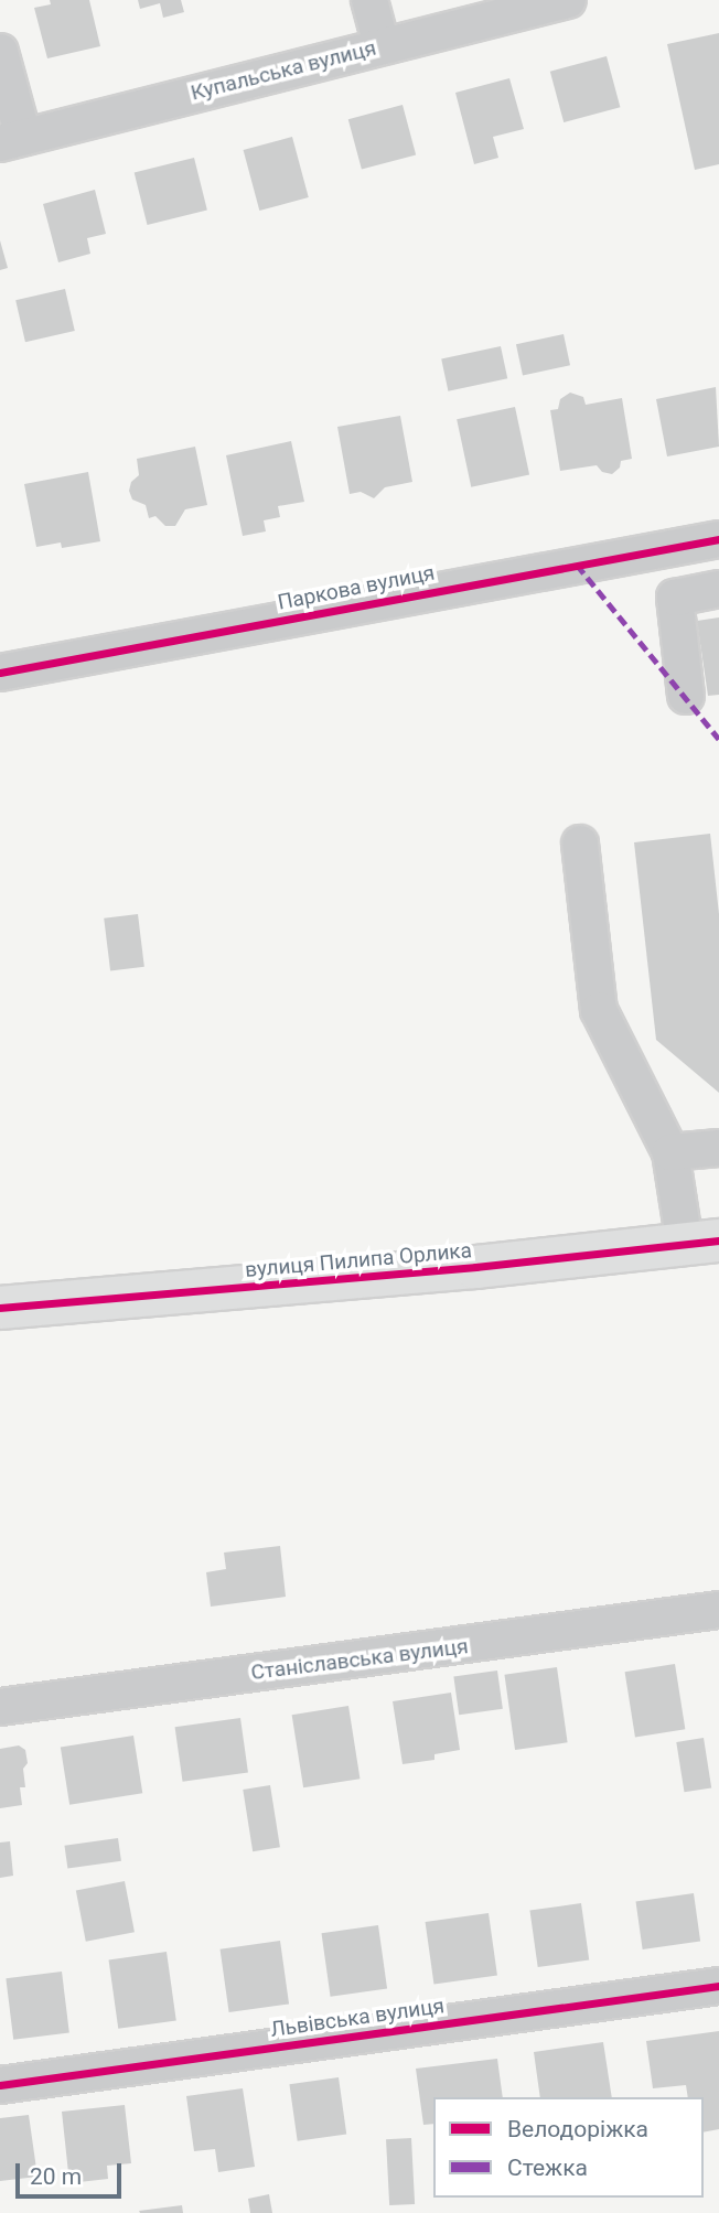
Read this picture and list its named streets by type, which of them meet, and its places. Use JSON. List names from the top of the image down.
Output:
{
  "streets": {
    "main road": ["вулиця Пилипа Орлика"],
    "street": [
      "Купальська вулиця",
      "Паркова вулиця",
      "Станіславська вулиця",
      "Львівська вулиця"
    ]
  },
  "legend": ["Велодоріжка", "Стежка"],
  "scale_bar": "20 m"
}
